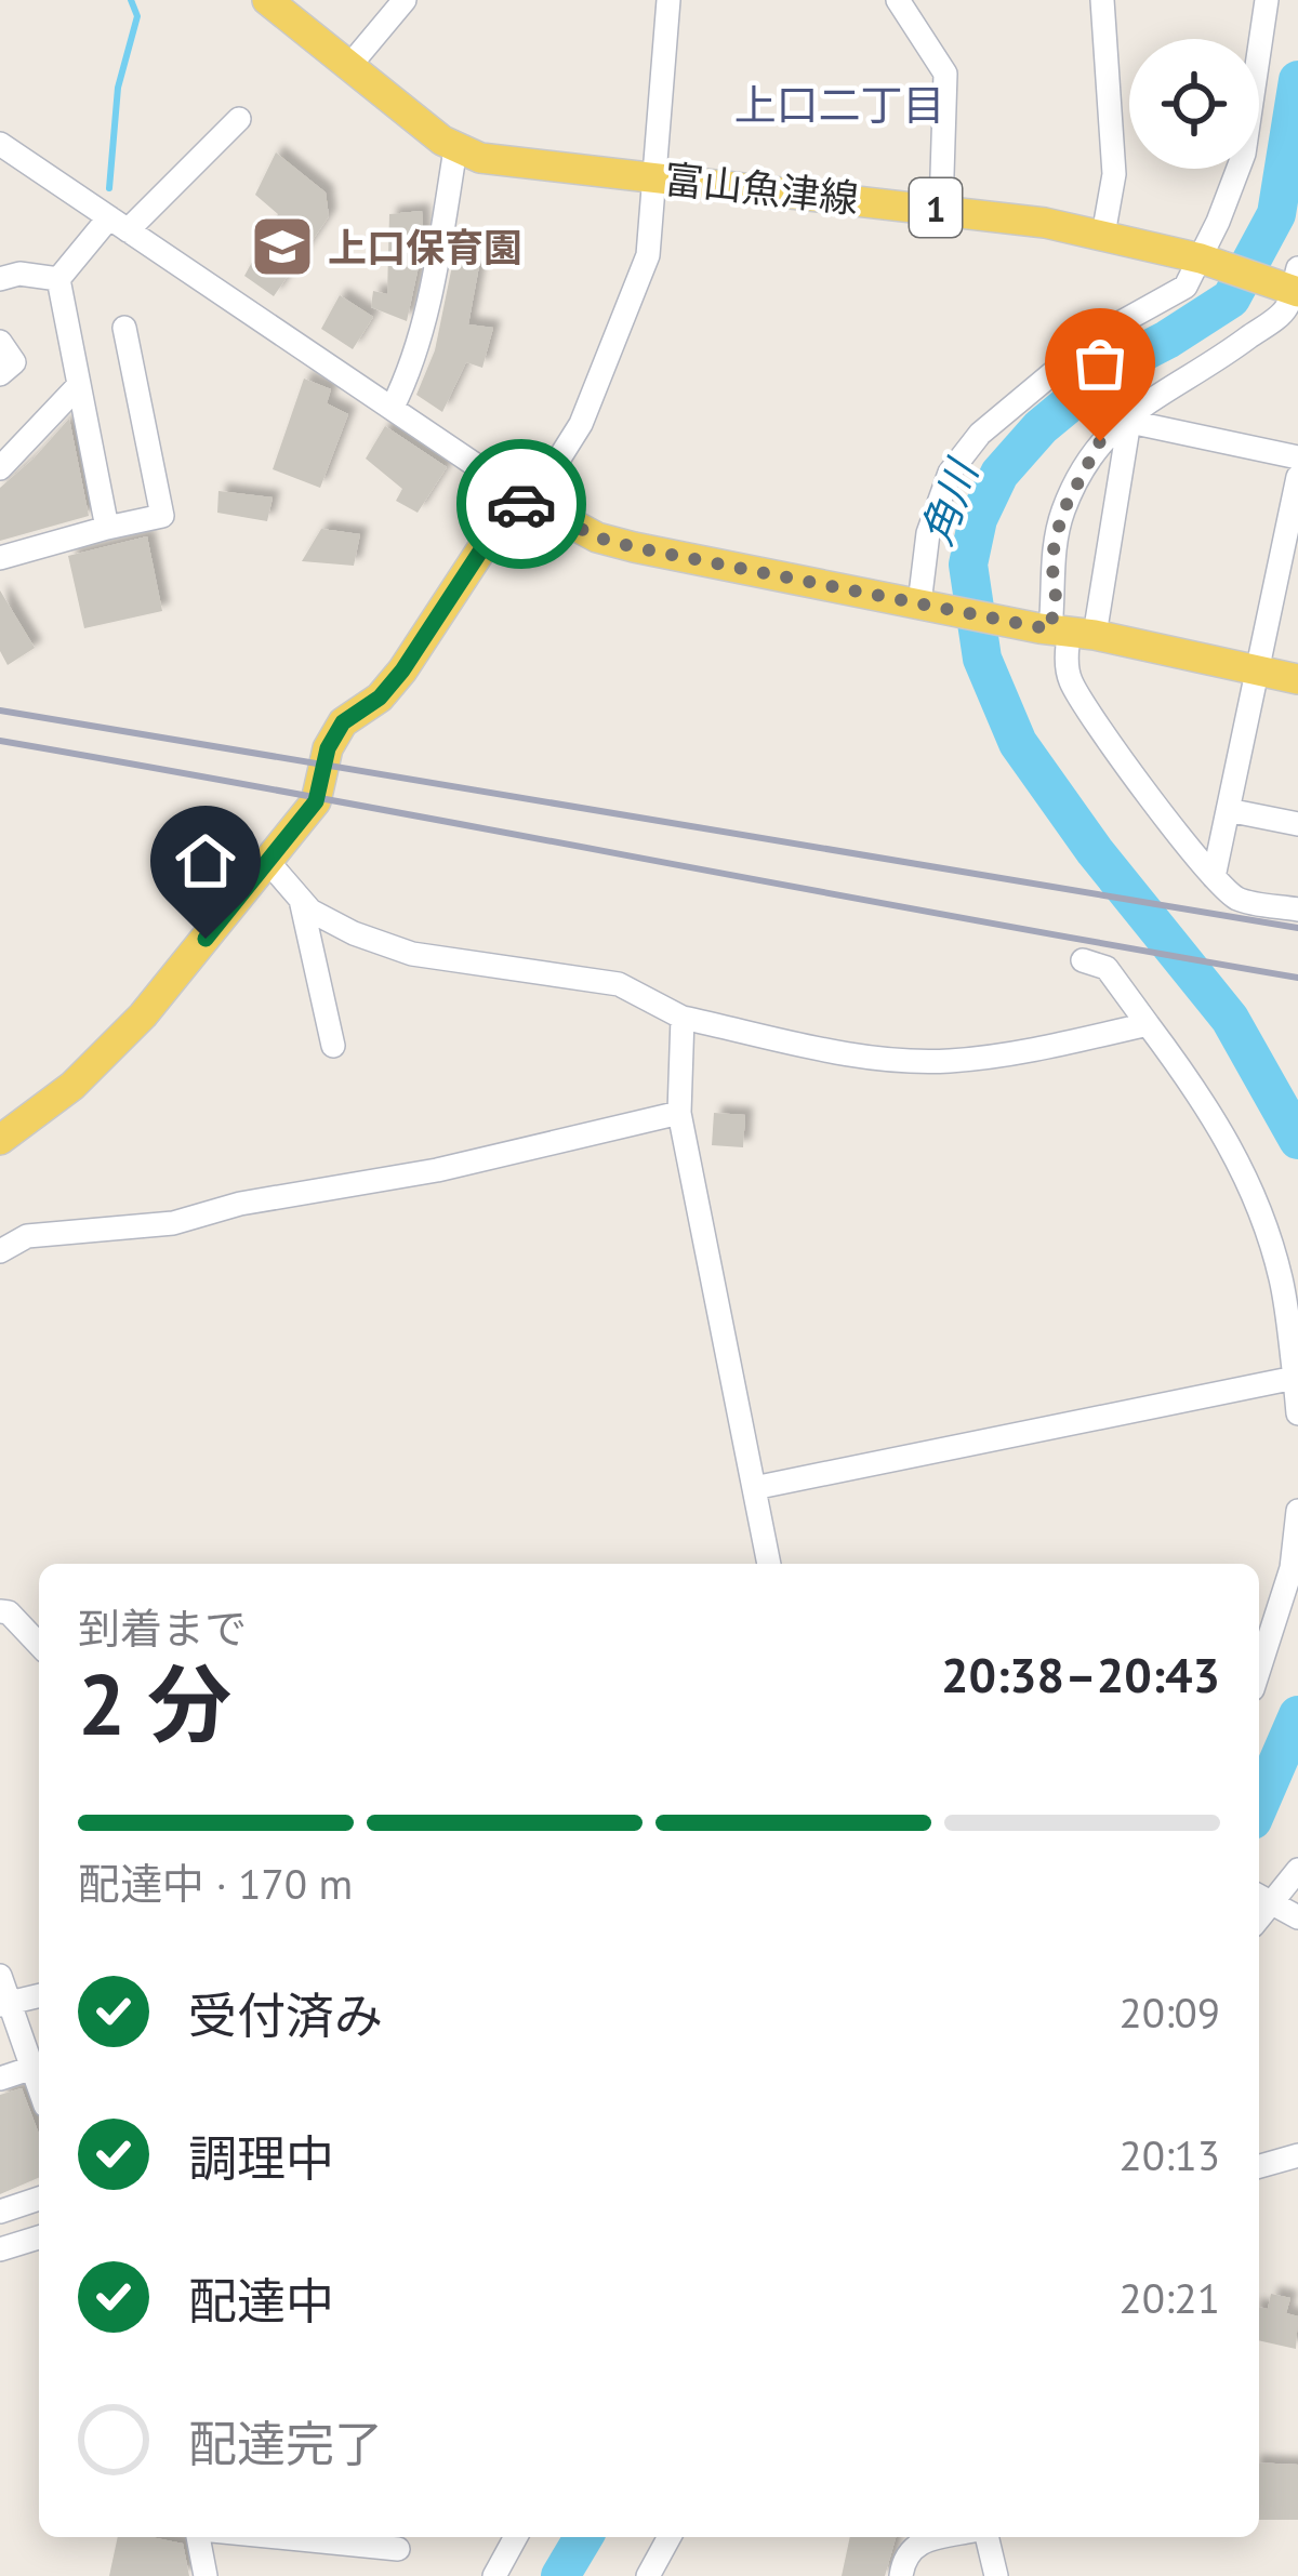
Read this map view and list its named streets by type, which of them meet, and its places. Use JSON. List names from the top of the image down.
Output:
{
  "streets": {
    "main road": ["富山魚津線", "1"]
  },
  "districts": ["上口二丁目"],
  "water": ["角川"],
  "places": {
    "school or university": ["上口保育園"]
  },
  "page": {
    "heading": ["2 分", "到着まで", "20:38–20:43"],
    "bar": "配達中 · 170 m",
    "list": [
      ["受付済み", "20:09"],
      ["調理中", "20:13"],
      ["配達中", "20:21"],
      "配達完了"
    ]
  }
}
